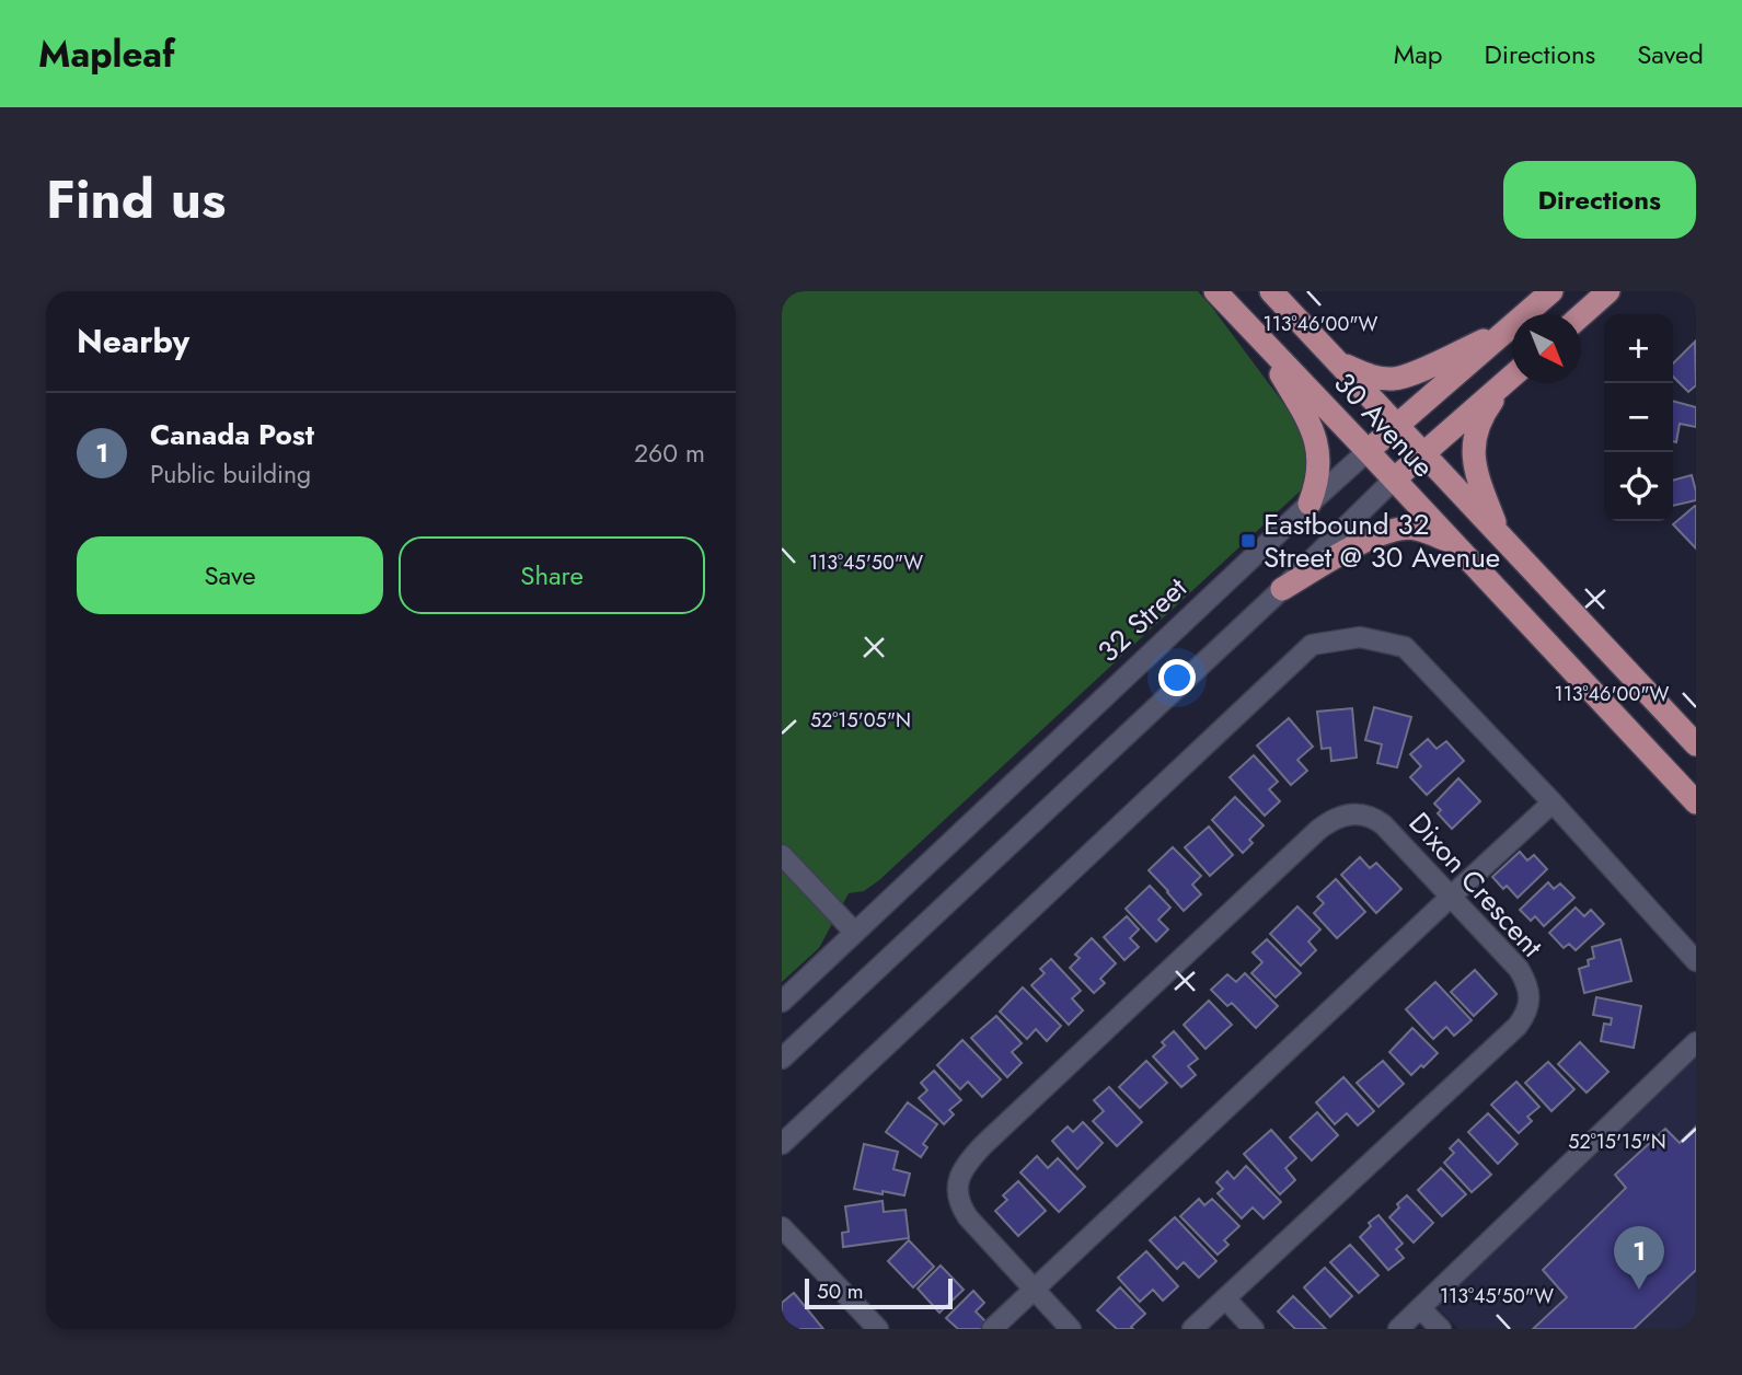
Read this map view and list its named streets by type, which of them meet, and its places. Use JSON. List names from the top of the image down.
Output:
{
  "streets": {
    "main road": ["30 Avenue", "32 Street"],
    "street": ["Dixon Crescent"]
  },
  "crossings": [
    ["30 Avenue", "32 Street"]
  ],
  "places": {
    "transit": ["Eastbound 32 Street @ 30 Avenue"]
  },
  "scale_bar": "50 m",
  "north": "bottom right",
  "page": {
    "header": "Mapleaf",
    "nav": ["Map", "Directions", "Saved"],
    "title": "Find us",
    "buttons": [
      "Directions",
      ["Save", "Share"]
    ],
    "heading": "Nearby",
    "map_buttons": ["+", "−"],
    "list": [
      {
        "mark": "1",
        "name": "Canada Post",
        "note": "Public building",
        "value": "260 m"
      }
    ],
    "pins": "1",
    "scale": "50 m"
  },
  "coordinates": [
    "113°46'00\"W",
    "113°45'50\"W",
    "52°15'05\"N",
    "52°15'15\"N"
  ]
}
